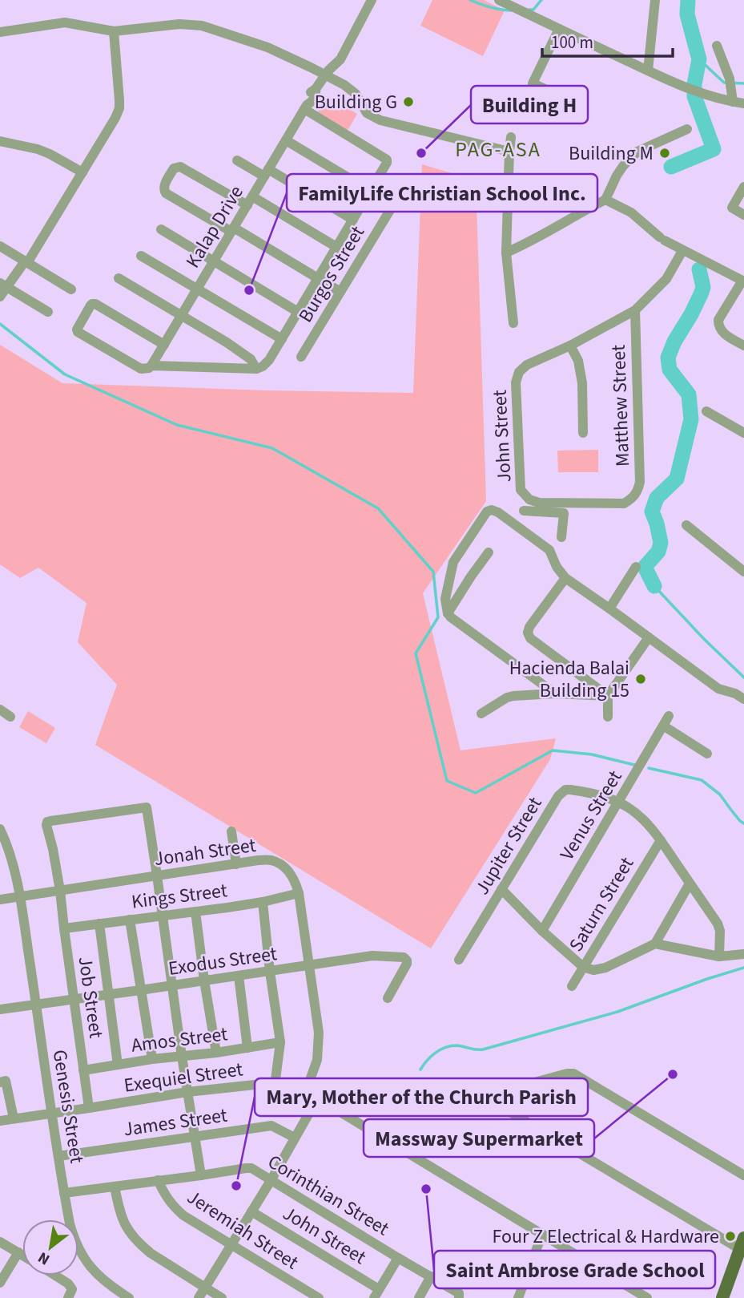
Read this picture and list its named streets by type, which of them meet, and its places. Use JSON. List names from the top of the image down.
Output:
{
  "streets": {
    "street": [
      "Kalap Drive",
      "Burgos Street",
      "Matthew Street",
      "John Street",
      "Venus Street",
      "Jupiter Street",
      "Jonah Street",
      "Kings Street",
      "Saturn Street",
      "Exodus Street",
      "Job Street",
      "Amos Street",
      "Exequiel Street",
      "Genesis Street",
      "James Street",
      "Corinthian Street",
      "Jeremiah Street"
    ]
  },
  "crossings": [
    ["Matthew Street", "John Street"],
    ["Venus Street", "Jupiter Street"],
    ["Jupiter Street", "Saturn Street"],
    ["Jonah Street", "Kings Street"],
    ["Jonah Street", "Exodus Street"],
    ["Jonah Street", "Job Street"],
    ["Jonah Street", "Exequiel Street"],
    ["Jonah Street", "Genesis Street"],
    ["Kings Street", "Job Street"],
    ["Exodus Street", "Job Street"],
    ["Exodus Street", "Genesis Street"],
    ["Job Street", "Amos Street"],
    ["Job Street", "Exequiel Street"],
    ["Exequiel Street", "Genesis Street"],
    ["Genesis Street", "James Street"],
    ["Genesis Street", "Corinthian Street"],
    ["Corinthian Street", "Jeremiah Street"]
  ],
  "districts": ["PAG-ASA"],
  "places": [
    "Building G",
    "Building H",
    "Building M",
    "FamilyLife Christian School Inc.",
    "Hacienda Balai Building 15",
    "Massway Supermarket",
    "Mary, Mother of the Church Parish",
    "Saint Ambrose Grade School",
    "Four Z Electrical & Hardware"
  ],
  "scale_bar": "100 m",
  "north": "bottom left"
}
